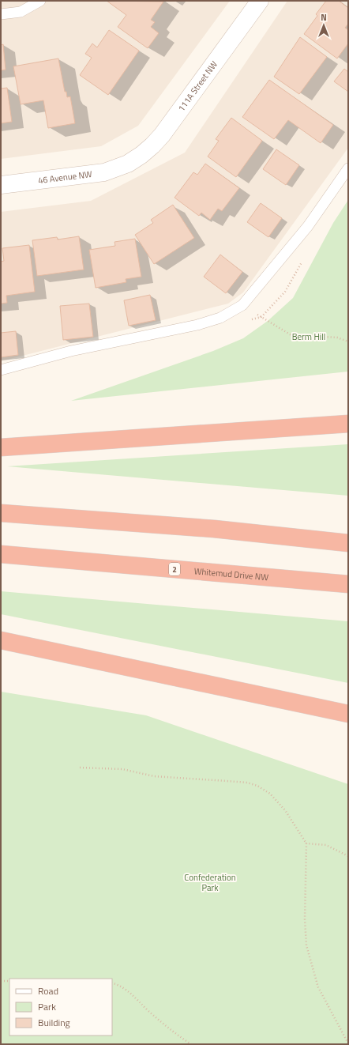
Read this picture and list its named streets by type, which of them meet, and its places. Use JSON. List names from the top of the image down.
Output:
{
  "streets": {
    "highway": ["2", "Whitemud Drive NW"],
    "street": ["111A Street NW", "46 Avenue NW"]
  },
  "crossings": [
    ["111A Street NW", "46 Avenue NW"]
  ],
  "parks": ["Berm Hill", "Confederation Park"],
  "legend": ["Road", "Park", "Building"],
  "north": "top"
}
